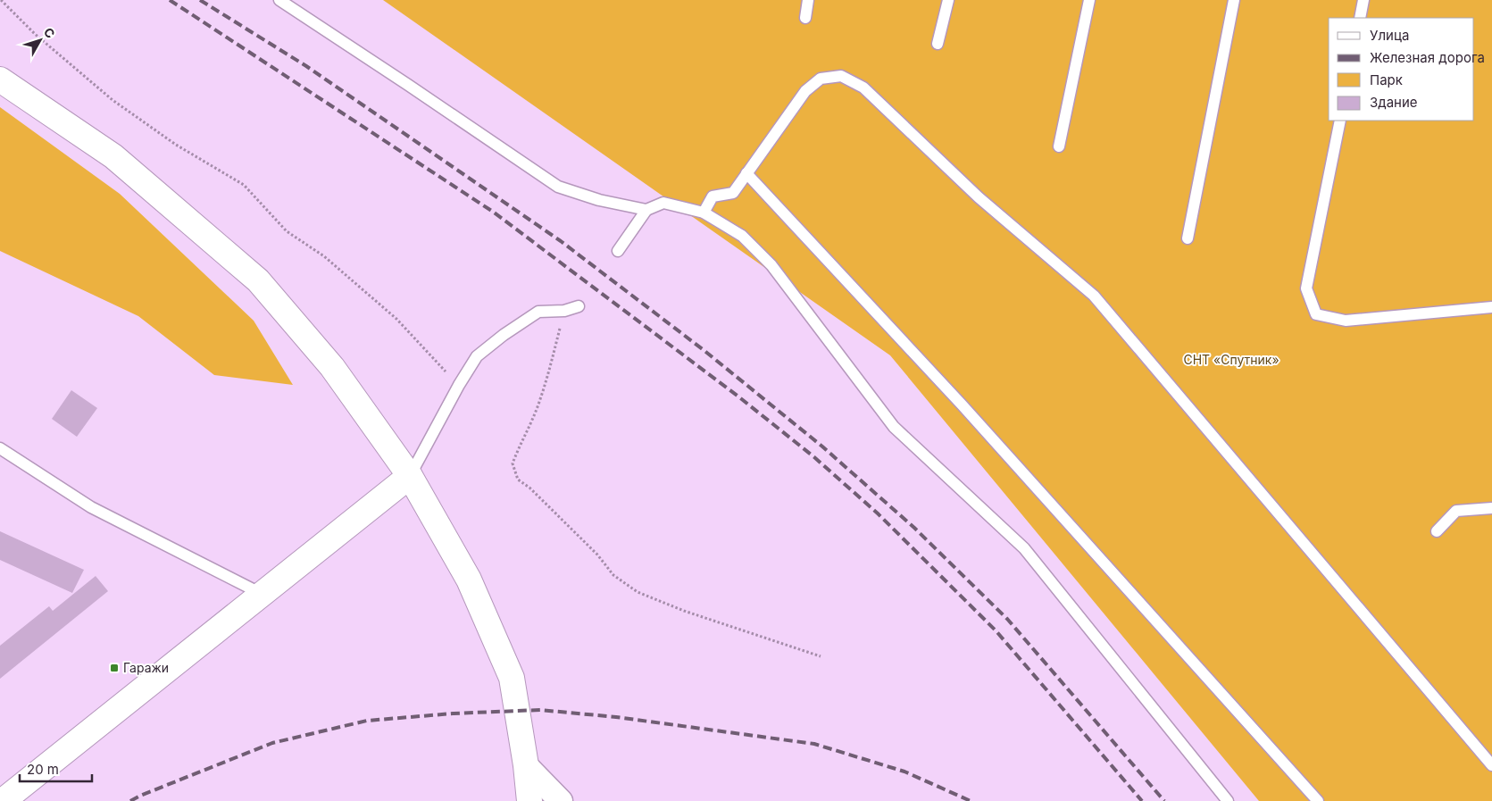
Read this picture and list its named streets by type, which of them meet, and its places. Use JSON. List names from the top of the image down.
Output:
{
  "parks": ["СНТ «Спутник»"],
  "places": {
    "transit": ["Гаражи"]
  },
  "legend": [
    "Улица",
    "Железная дорога",
    "Парк",
    "Здание"
  ],
  "scale_bar": "20 m",
  "north": "top right"
}
